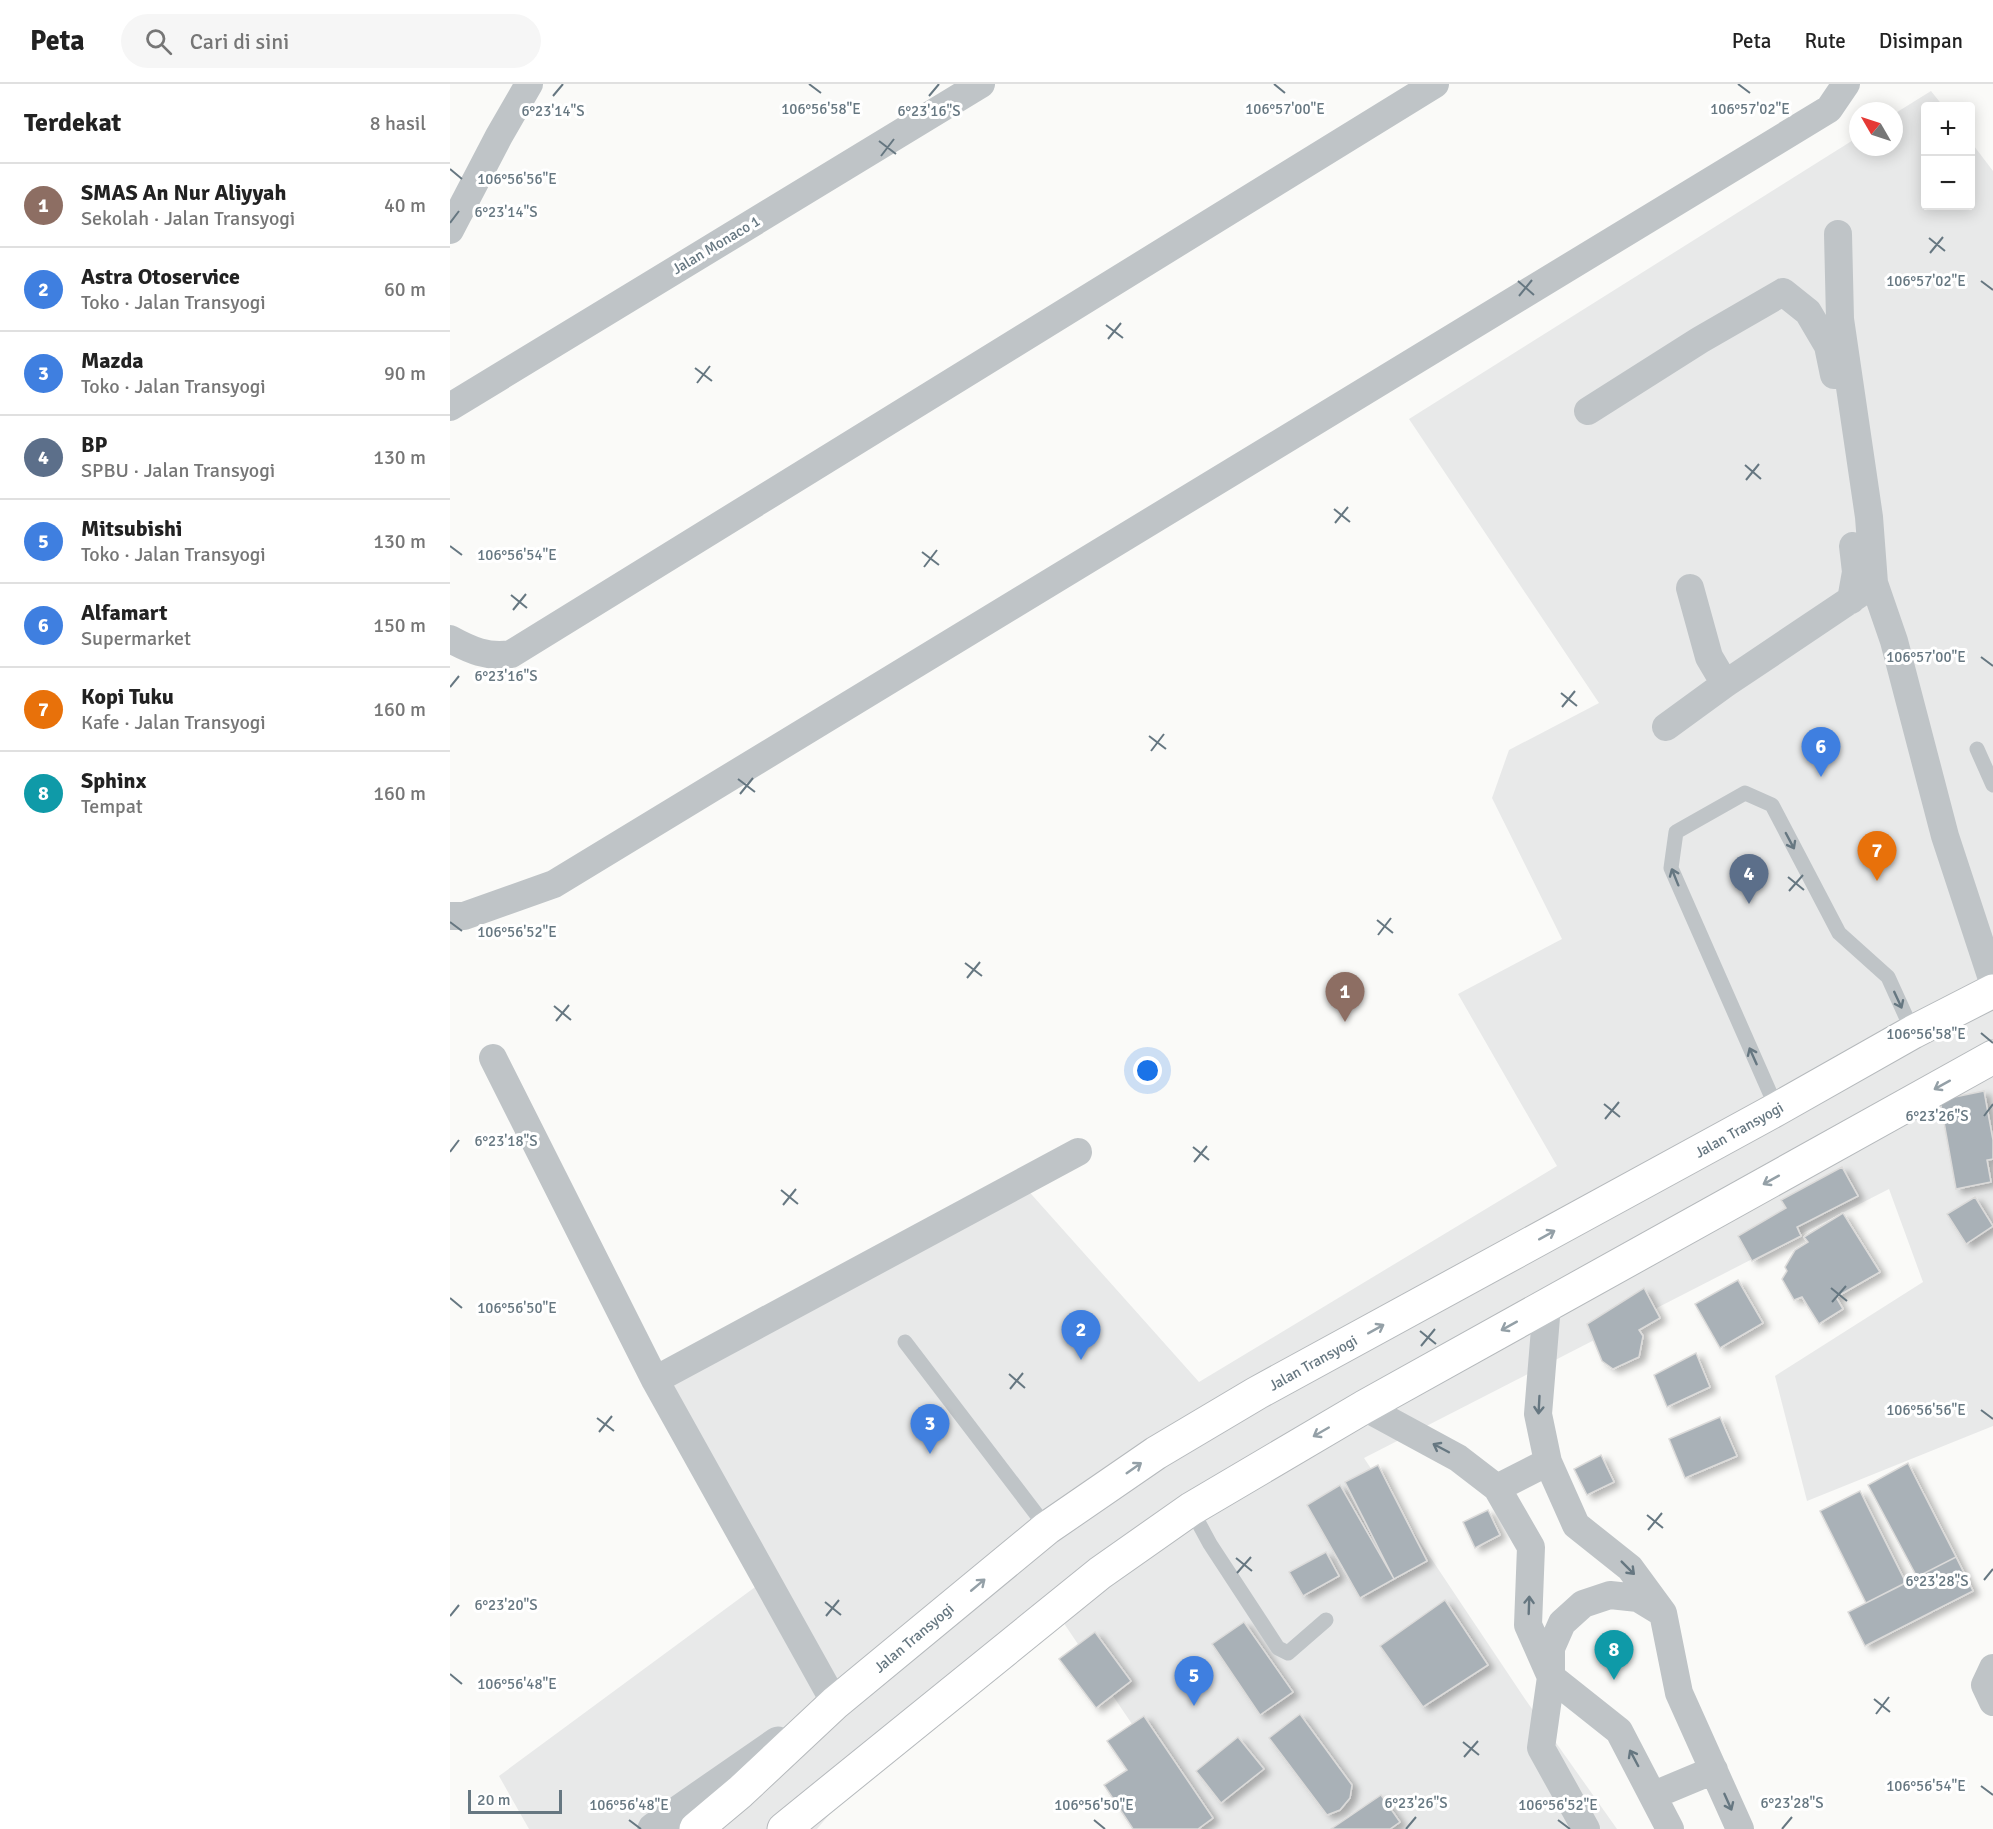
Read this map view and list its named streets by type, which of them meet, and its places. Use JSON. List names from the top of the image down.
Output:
{
  "streets": {
    "highway": ["Jalan Transyogi"],
    "street": ["Jalan Monaco 1"]
  },
  "scale_bar": "20 m",
  "north": "top left",
  "page": {
    "header": "Peta",
    "search": "Cari di sini",
    "nav": ["Peta", "Rute", "Disimpan"],
    "heading": ["Terdekat", "8 hasil"],
    "map_buttons": ["+", "−"],
    "list": [
      {
        "mark": "1",
        "name": "SMAS An Nur Aliyyah",
        "note": "Sekolah · Jalan Transyogi",
        "value": "40 m"
      },
      {
        "mark": "2",
        "name": "Astra Otoservice",
        "note": "Toko · Jalan Transyogi",
        "value": "60 m"
      },
      {
        "mark": "3",
        "name": "Mazda",
        "note": "Toko · Jalan Transyogi",
        "value": "90 m"
      },
      {
        "mark": "4",
        "name": "BP",
        "note": "SPBU · Jalan Transyogi",
        "value": "130 m"
      },
      {
        "mark": "5",
        "name": "Mitsubishi",
        "note": "Toko · Jalan Transyogi",
        "value": "130 m"
      },
      {
        "mark": "6",
        "name": "Alfamart",
        "note": "Supermarket",
        "value": "150 m"
      },
      {
        "mark": "7",
        "name": "Kopi Tuku",
        "note": "Kafe · Jalan Transyogi",
        "value": "160 m"
      },
      {
        "mark": "8",
        "name": "Sphinx",
        "note": "Tempat",
        "value": "160 m"
      }
    ],
    "pins": [
      "6",
      "7",
      "4",
      "1",
      "2",
      "3",
      "8",
      "5"
    ],
    "scale": "20 m"
  },
  "coordinates": [
    "106°57'02\"E",
    "106°56'58\"E",
    "106°57'00\"E",
    "6°23'14\"S",
    "6°23'16\"S",
    "106°56'56\"E",
    "106°56'54\"E",
    "106°56'52\"E",
    "6°23'26\"S",
    "6°23'18\"S",
    "106°56'50\"E",
    "6°23'28\"S",
    "6°23'20\"S",
    "106°56'48\"E"
  ]
}
